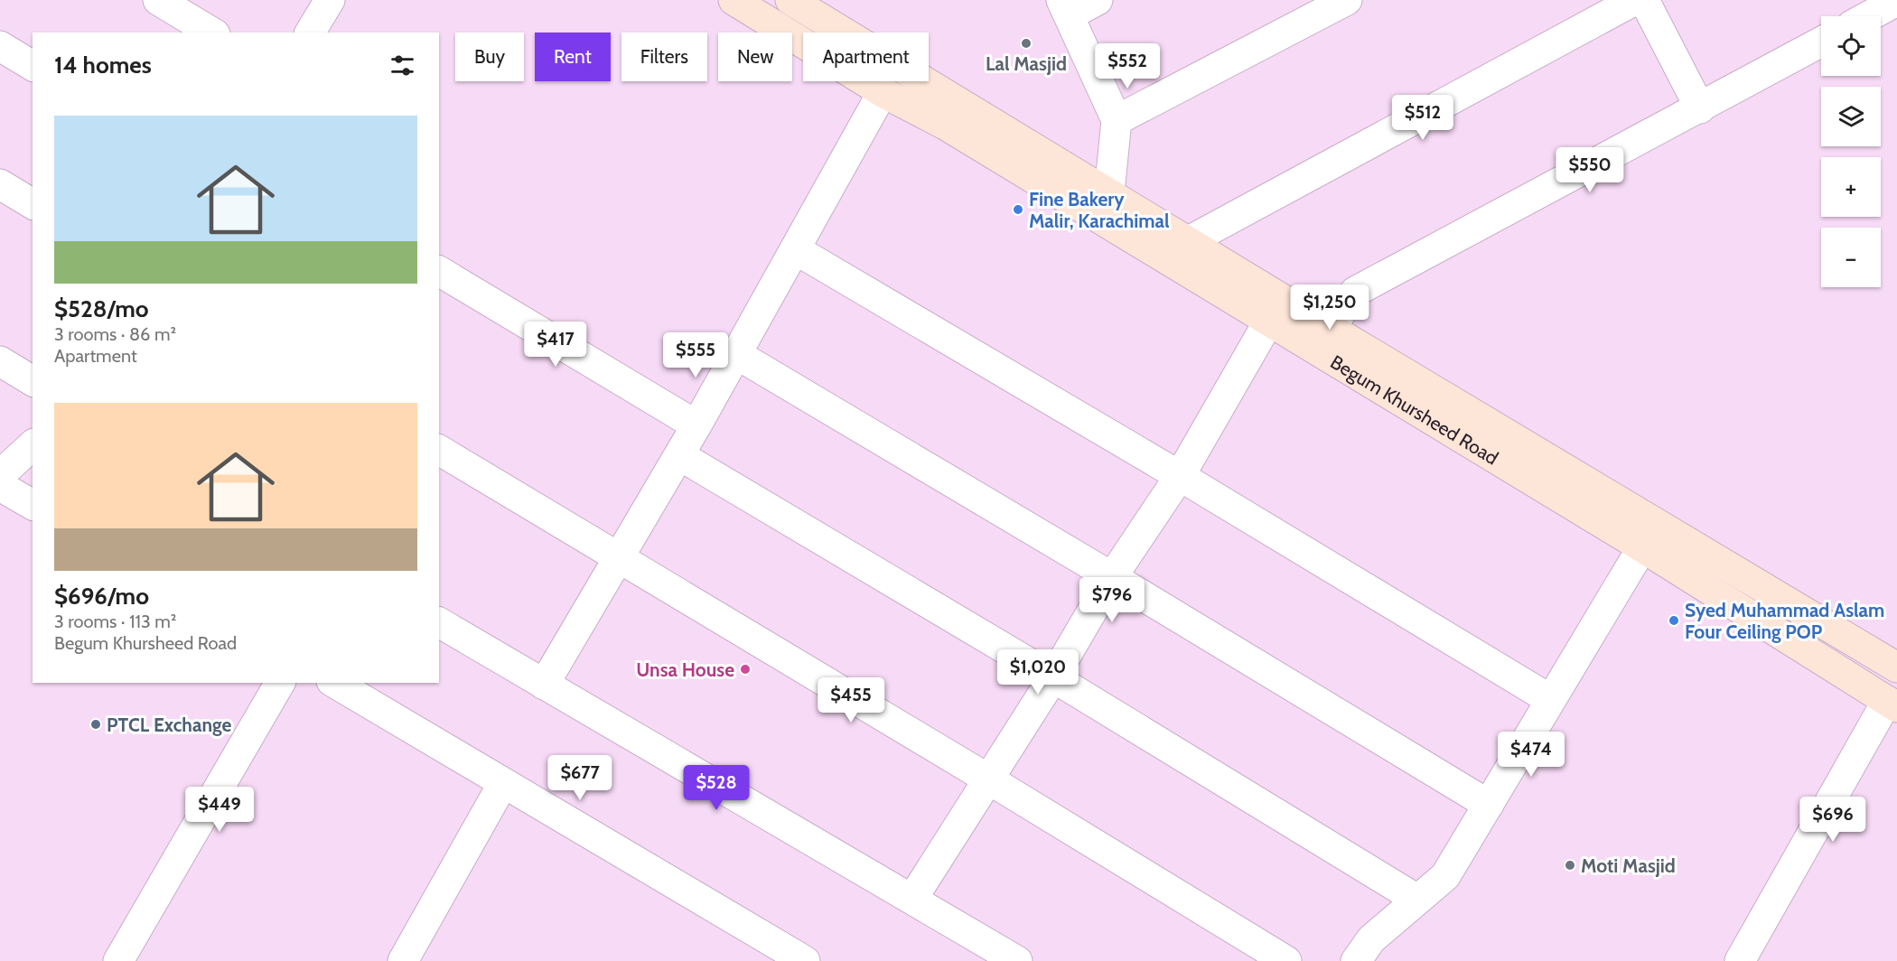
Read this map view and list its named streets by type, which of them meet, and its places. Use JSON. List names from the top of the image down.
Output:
{
  "streets": {
    "main road": ["Begum Khursheed Road"]
  },
  "places": [
    "Lal Masjid",
    "Fine Bakery Malir, Karachimal",
    "Syed Muhammad Aslam Four Ceiling POP",
    "Unsa House",
    "PTCL Exchange",
    "Moti Masjid"
  ],
  "page": {
    "map_buttons": ["+", "−"],
    "chip": [
      "Buy",
      "Rent",
      "Filters",
      "New",
      "Apartment"
    ],
    "heading": "14 homes",
    "price": [
      "$552",
      "$512",
      "$550",
      "$1,250",
      "$417",
      "$555",
      "$796",
      "$1,020",
      "$455",
      "$474",
      "$677",
      "$528",
      "$449",
      "$696"
    ],
    "list": [
      {
        "name": "$528/mo",
        "note": "3 rooms · 86 m² · Apartment"
      },
      {
        "name": "$696/mo",
        "note": "3 rooms · 113 m² · Begum Khursheed Road"
      }
    ]
  }
}
